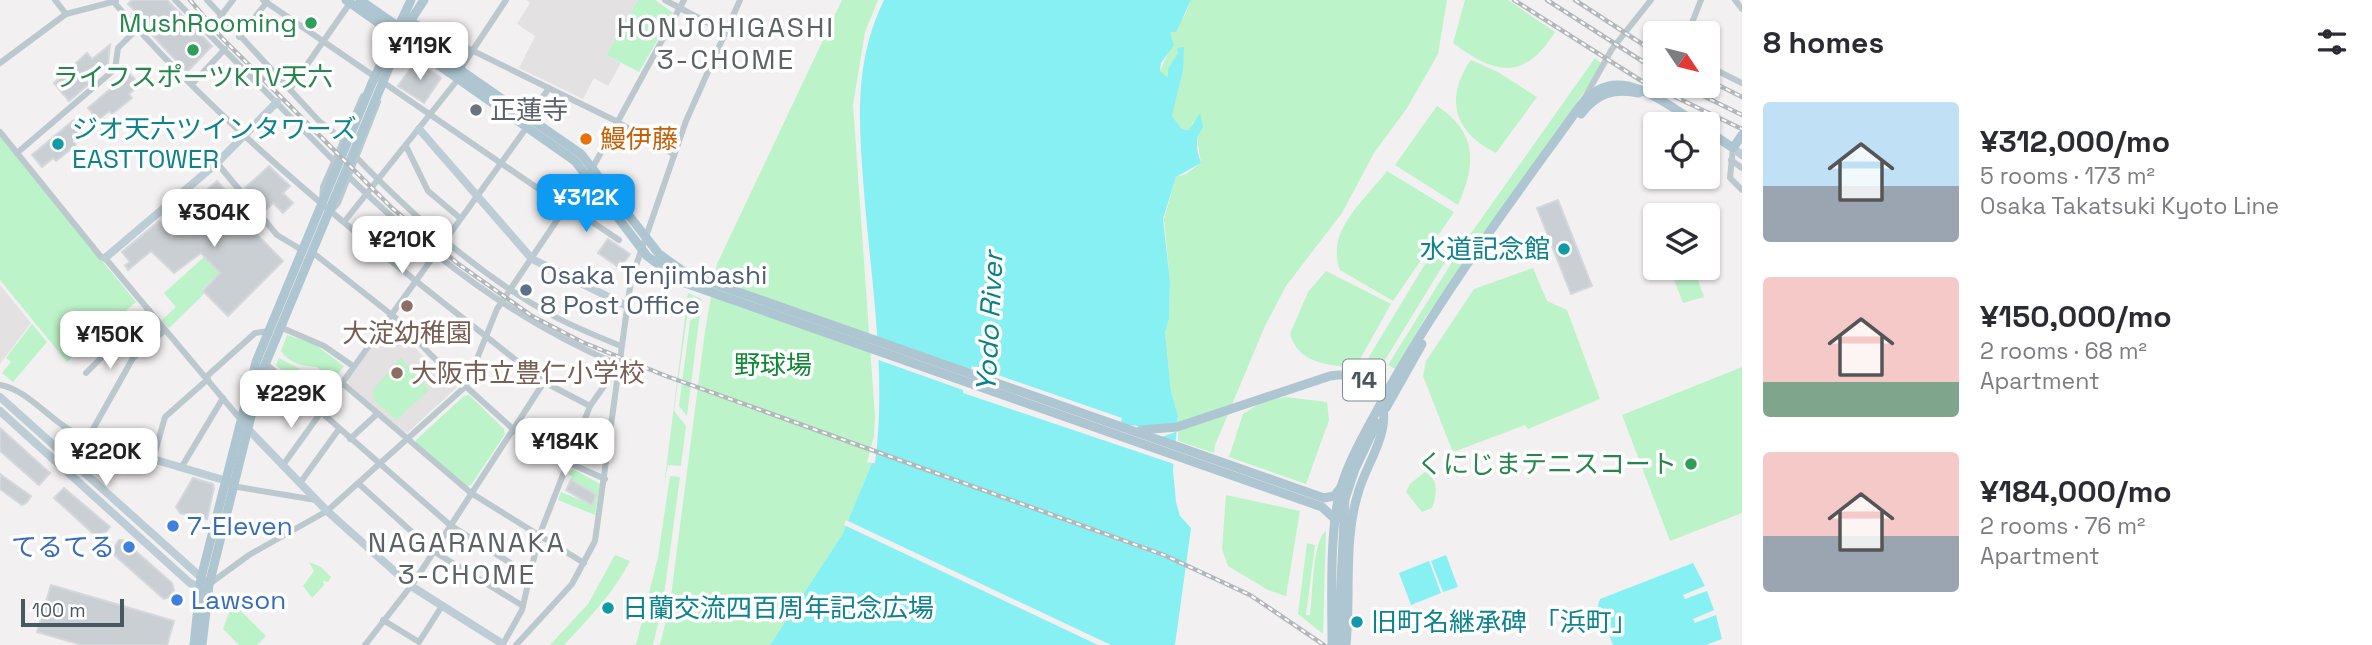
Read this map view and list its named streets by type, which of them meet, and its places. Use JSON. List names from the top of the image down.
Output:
{
  "streets": {
    "main road": ["14"]
  },
  "districts": ["HONJOHIGASHI 3-CHOME", "NAGARANAKA 3-CHOME"],
  "water": ["Yodo River"],
  "parks": ["野球場"],
  "places": [
    "MushRooming",
    "ライフスポーツKTV天六",
    "正蓮寺",
    "鰻伊藤",
    "ジオ天六ツインタワーズ EASTTOWER",
    "水道記念館",
    "Osaka Tenjimbashi 8 Post Office",
    "大淀幼稚園",
    "大阪市立豊仁小学校",
    "くにじまテニスコート",
    "7-Eleven",
    "てるてる",
    "Lawson",
    "日蘭交流四百周年記念広場",
    "旧町名継承碑 「浜町」"
  ],
  "scale_bar": "100 m",
  "north": "bottom right",
  "page": {
    "heading": "8 homes",
    "price": [
      "¥119K",
      "¥312K",
      "¥304K",
      "¥210K",
      "¥150K",
      "¥229K",
      "¥184K",
      "¥220K"
    ],
    "list": [
      {
        "name": "¥312,000/mo",
        "note": "5 rooms · 173 m² · Osaka Takatsuki Kyoto Line"
      },
      {
        "name": "¥150,000/mo",
        "note": "2 rooms · 68 m² · Apartment"
      },
      {
        "name": "¥184,000/mo",
        "note": "2 rooms · 76 m² · Apartment"
      }
    ],
    "scale": "100 m"
  }
}
